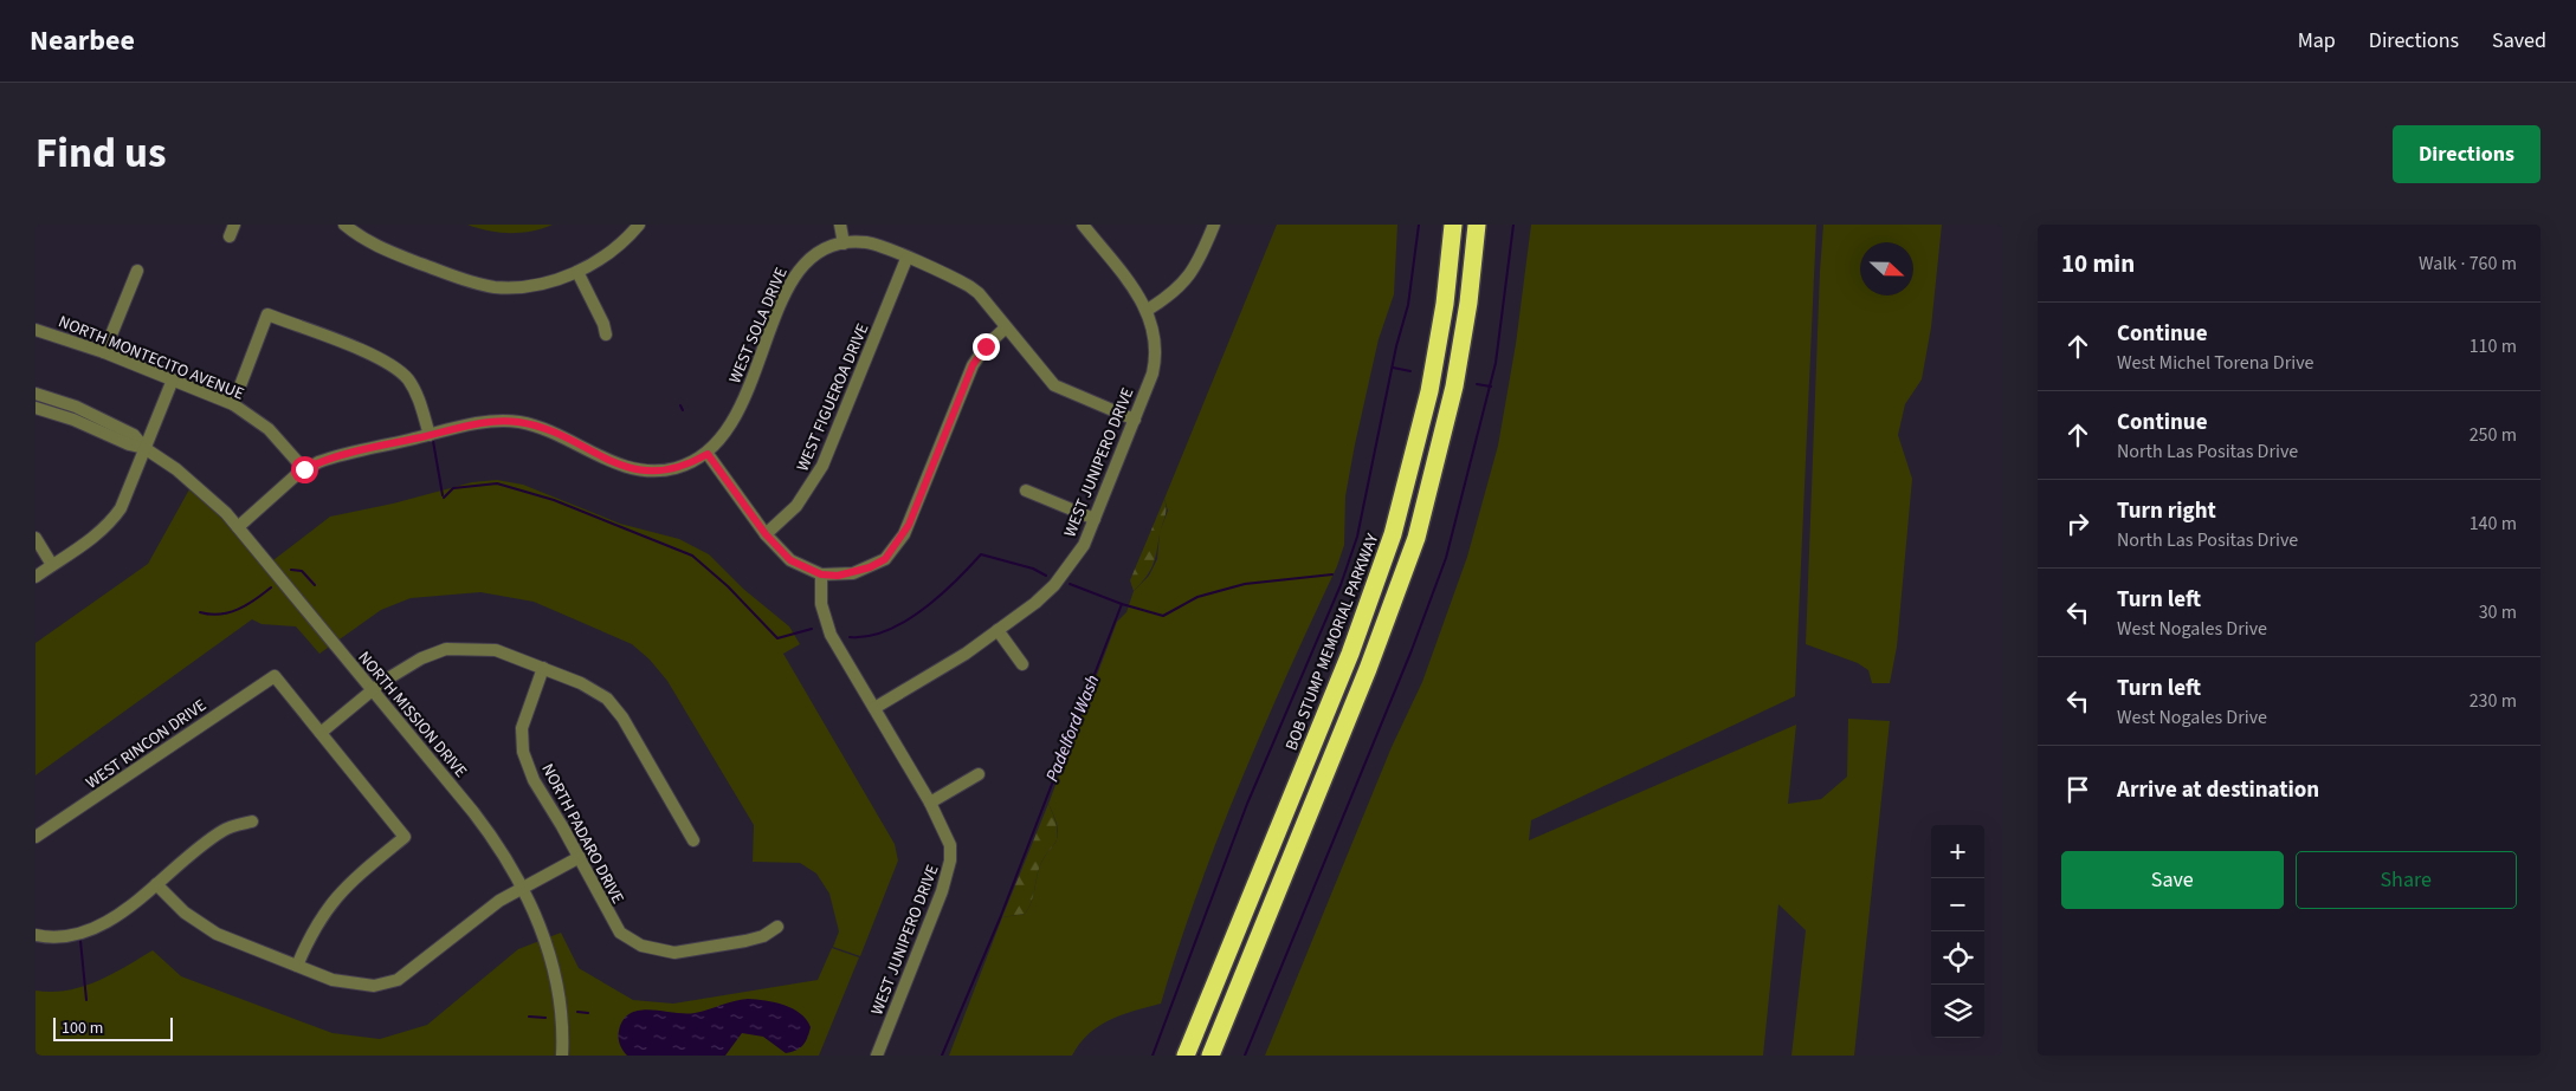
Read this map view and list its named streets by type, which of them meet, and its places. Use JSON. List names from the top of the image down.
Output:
{
  "streets": {
    "highway": ["BOB STUMP MEMORIAL PARKWAY"],
    "street": [
      "WEST SOLA DRIVE",
      "NORTH MONTECITO AVENUE",
      "WEST FIGUEROA DRIVE",
      "WEST JUNIPERO DRIVE",
      "NORTH MISSION DRIVE",
      "WEST RINCON DRIVE",
      "NORTH PADARO DRIVE"
    ]
  },
  "water": ["Padelford Wash"],
  "scale_bar": "100 m",
  "north": "right",
  "page": {
    "header": "Nearbee",
    "nav": ["Map", "Directions", "Saved"],
    "title": "Find us",
    "buttons": [
      "Directions",
      ["Save", "Share"]
    ],
    "heading": ["10 min", "Walk · 760 m"],
    "list": [
      ["Continue", "West Michel Torena Drive", "110 m"],
      ["Continue", "North Las Positas Drive", "250 m"],
      ["Turn right", "North Las Positas Drive", "140 m"],
      ["Turn left", "West Nogales Drive", "30 m"],
      ["Turn left", "West Nogales Drive", "230 m"],
      "Arrive at destination"
    ],
    "map_buttons": ["+", "−"],
    "scale": "100 m"
  }
}
